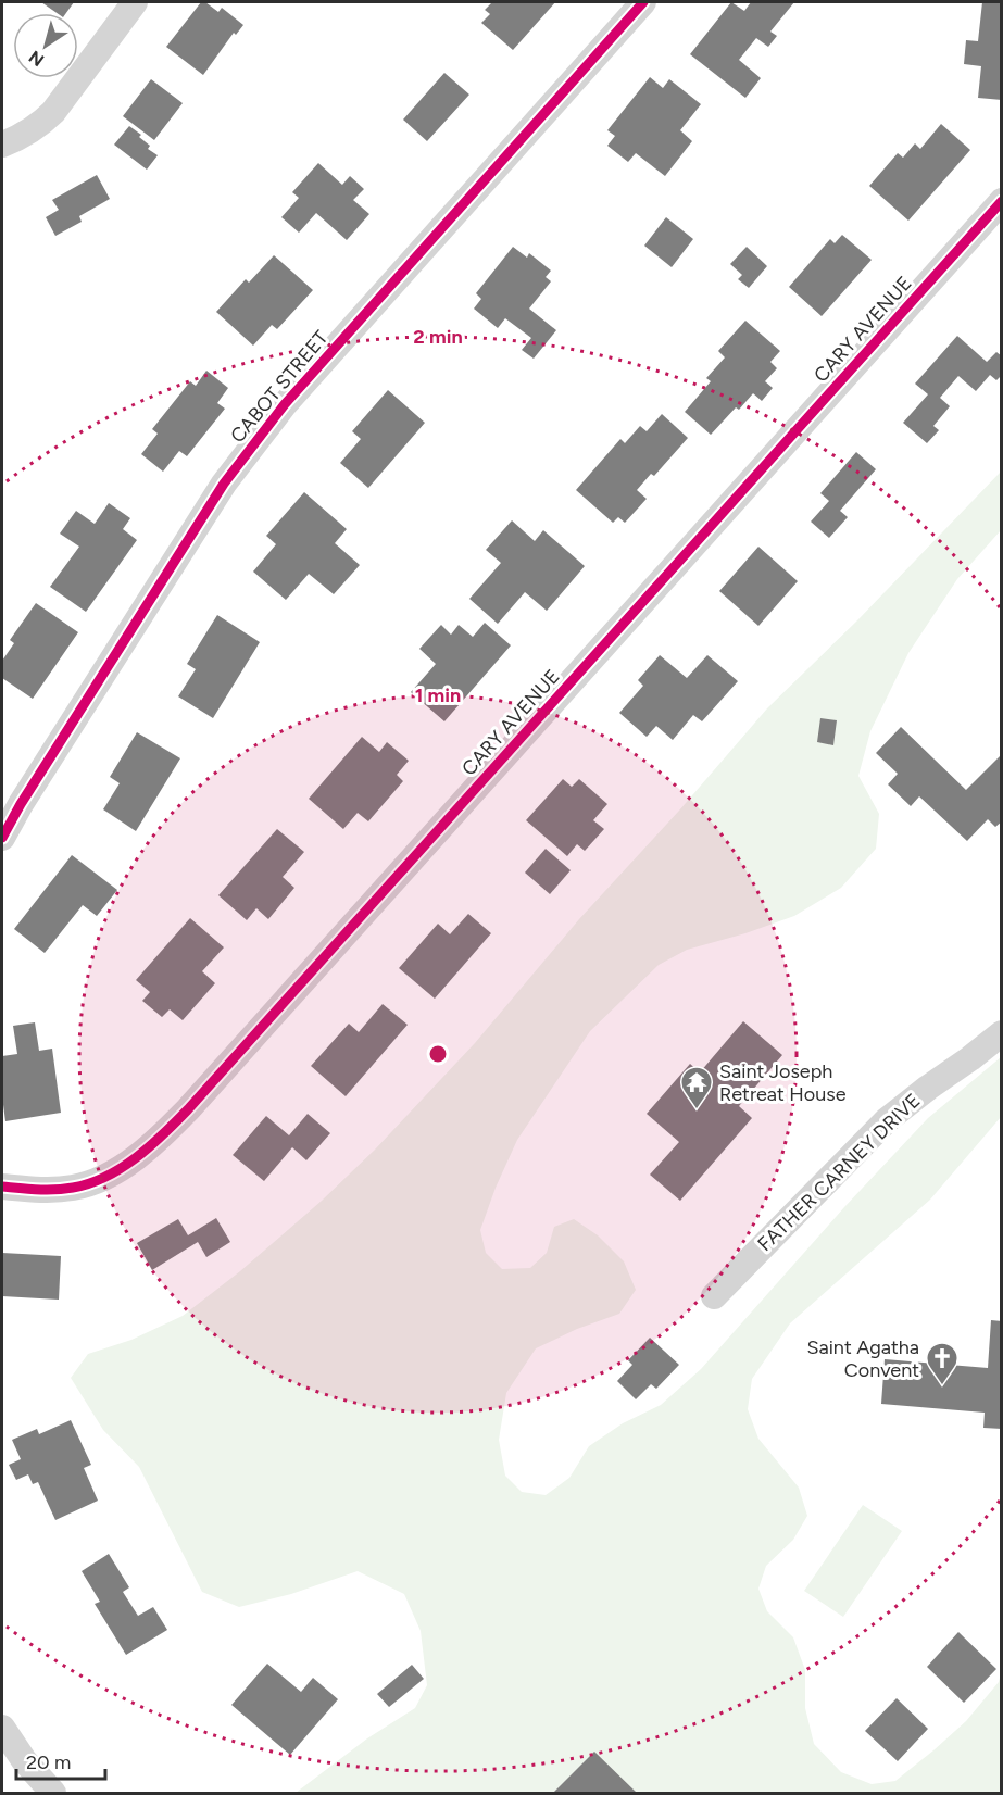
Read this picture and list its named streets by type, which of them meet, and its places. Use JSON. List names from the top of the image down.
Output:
{
  "streets": {
    "street": ["CARY AVENUE", "CABOT STREET", "FATHER CARNEY DRIVE"]
  },
  "places": {
    "temple": ["Saint Joseph Retreat House"],
    "church": ["Saint Agatha Convent"]
  },
  "scale_bar": "20 m",
  "north": "bottom left",
  "rings": ["2 min", "1 min"]
}
